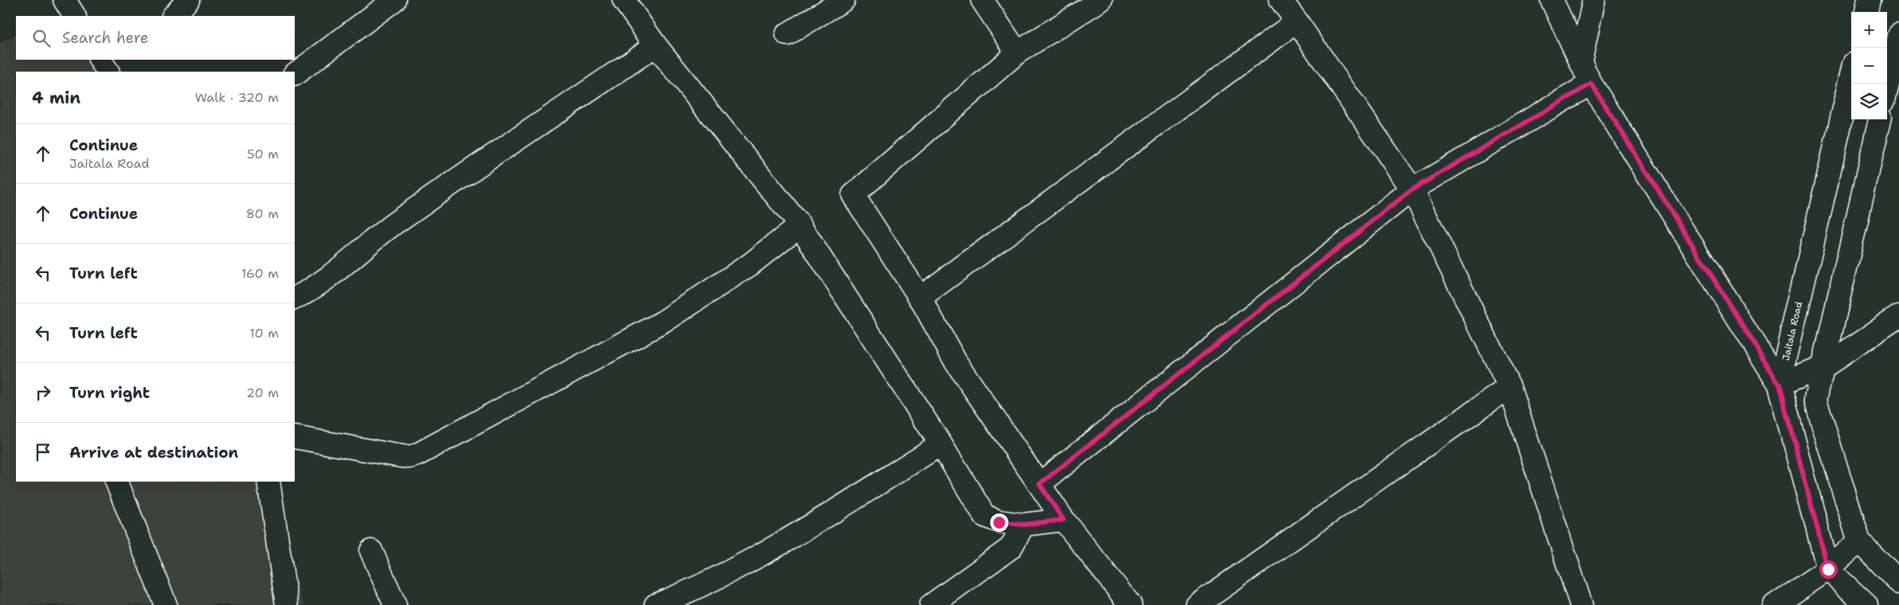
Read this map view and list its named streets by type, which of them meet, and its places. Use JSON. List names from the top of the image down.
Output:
{
  "streets": {
    "street": ["Jaitala Road"]
  },
  "page": {
    "map_buttons": ["+", "−"],
    "search": "Search here",
    "heading": ["4 min", "Walk · 320 m"],
    "list": [
      ["Continue", "Jaitala Road", "50 m"],
      ["Continue", "80 m"],
      ["Turn left", "160 m"],
      ["Turn left", "10 m"],
      ["Turn right", "20 m"],
      "Arrive at destination"
    ]
  }
}
